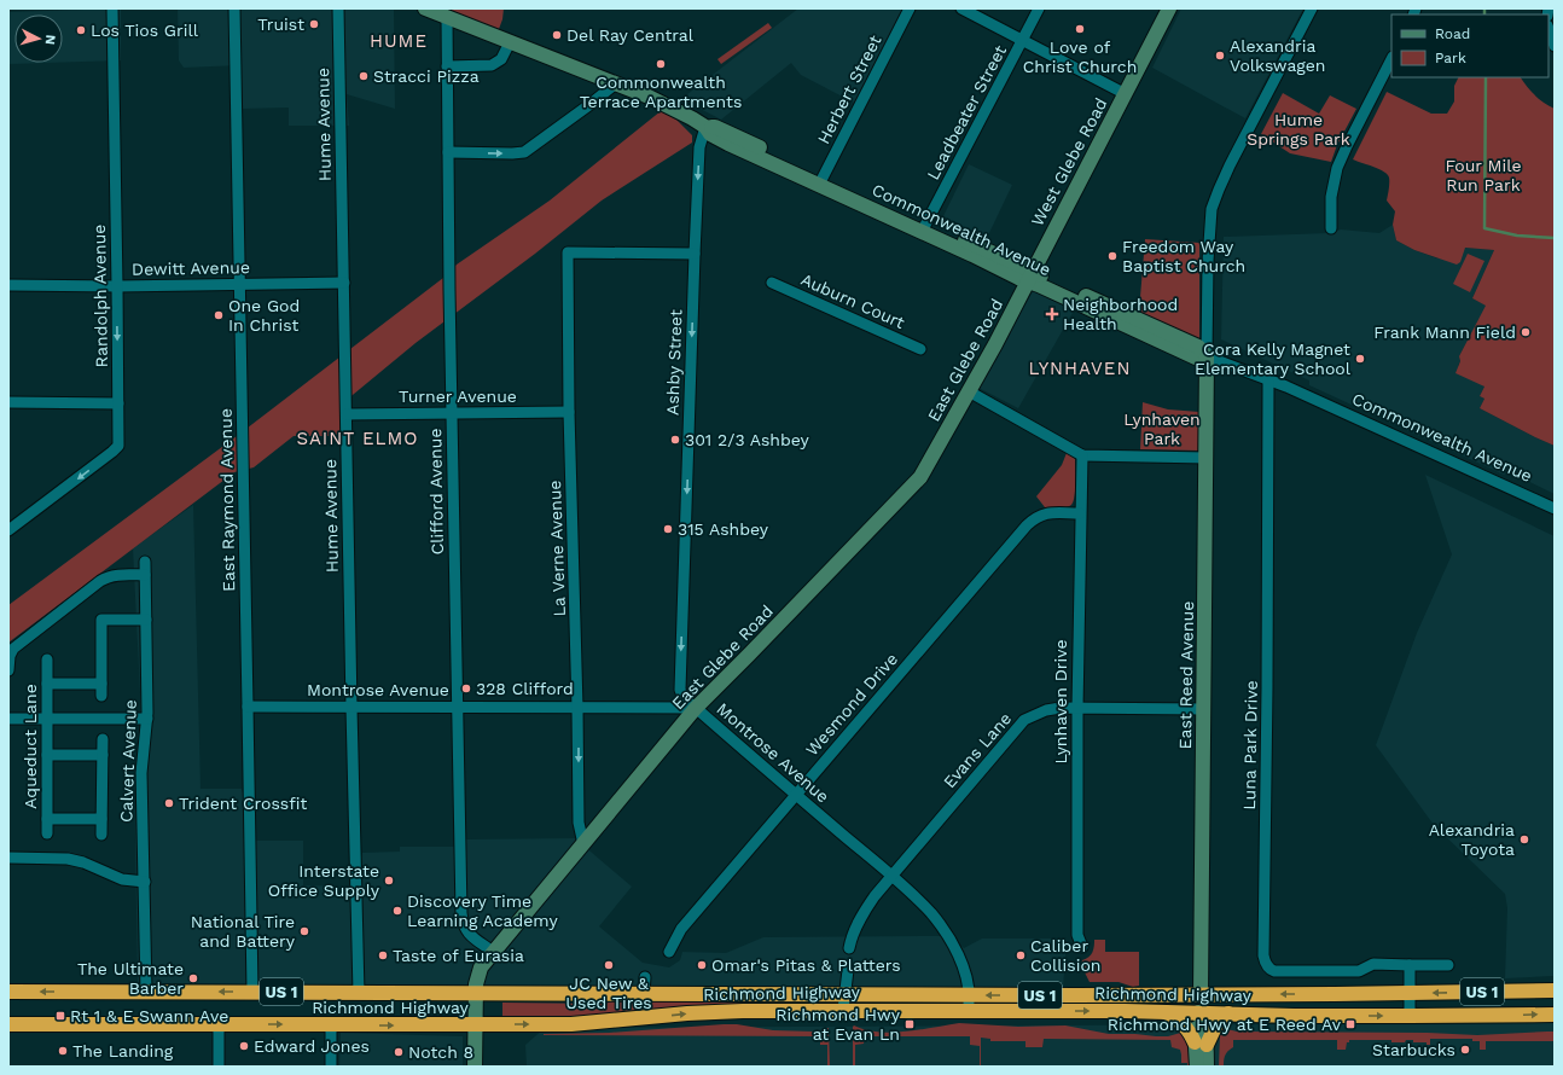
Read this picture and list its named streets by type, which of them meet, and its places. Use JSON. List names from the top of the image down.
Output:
{
  "streets": {
    "highway": ["US 1", "Richmond Highway"],
    "street": [
      "Herbert Street",
      "Leadbeater Street",
      "Hume Avenue",
      "West Glebe Road",
      "Commonwealth Avenue",
      "Dewitt Avenue",
      "Randolph Avenue",
      "Auburn Court",
      "East Glebe Road",
      "Ashby Street",
      "Turner Avenue",
      "Clifford Avenue",
      "East Raymond Avenue",
      "La Verne Avenue",
      "East Reed Avenue",
      "Montrose Avenue",
      "Lynhaven Drive",
      "Wesmond Drive",
      "Luna Park Drive",
      "Aqueduct Lane",
      "Evans Lane",
      "Calvert Avenue"
    ]
  },
  "crossings": [
    ["Herbert Street", "Commonwealth Avenue"],
    ["Leadbeater Street", "Commonwealth Avenue"],
    ["Hume Avenue", "Dewitt Avenue"],
    ["Hume Avenue", "Turner Avenue"],
    ["Hume Avenue", "Montrose Avenue"],
    ["Hume Avenue", "Richmond Highway"],
    ["West Glebe Road", "Commonwealth Avenue"],
    ["West Glebe Road", "East Glebe Road"],
    ["Commonwealth Avenue", "East Glebe Road"],
    ["Commonwealth Avenue", "Ashby Street"],
    ["Commonwealth Avenue", "Clifford Avenue"],
    ["Commonwealth Avenue", "East Reed Avenue"],
    ["Commonwealth Avenue", "Luna Park Drive"],
    ["Dewitt Avenue", "Randolph Avenue"],
    ["Dewitt Avenue", "East Raymond Avenue"],
    ["East Glebe Road", "Ashby Street"],
    ["East Glebe Road", "Clifford Avenue"],
    ["East Glebe Road", "La Verne Avenue"],
    ["East Glebe Road", "Montrose Avenue"],
    ["East Glebe Road", "Richmond Highway"],
    ["Ashby Street", "La Verne Avenue"],
    ["Ashby Street", "Montrose Avenue"],
    ["Turner Avenue", "Clifford Avenue"],
    ["Turner Avenue", "La Verne Avenue"],
    ["Clifford Avenue", "Montrose Avenue"],
    ["East Raymond Avenue", "Montrose Avenue"],
    ["East Raymond Avenue", "Richmond Highway"],
    ["La Verne Avenue", "Montrose Avenue"],
    ["East Reed Avenue", "Evans Lane"],
    ["East Reed Avenue", "Richmond Highway"],
    ["Montrose Avenue", "Wesmond Drive"],
    ["Montrose Avenue", "Evans Lane"],
    ["Montrose Avenue", "Richmond Highway"],
    ["Lynhaven Drive", "Wesmond Drive"],
    ["Lynhaven Drive", "Evans Lane"],
    ["Calvert Avenue", "Richmond Highway"]
  ],
  "one_way": ["Randolph Avenue", "Ashby Street"],
  "districts": ["HUME", "LYNHAVEN", "SAINT ELMO"],
  "parks": ["Hume Springs Park", "Four Mile Run Park", "Lynhaven Park"],
  "places": {
    "other": [
      "Truist",
      "Love of Christ Church",
      "Los Tios Grill",
      "Del Ray Central",
      "Alexandria Volkswagen",
      "Commonwealth Terrace Apartments",
      "Stracci Pizza",
      "Freedom Way Baptist Church",
      "One God In Christ",
      "Frank Mann Field",
      "Cora Kelly Magnet Elementary School",
      "301 2/3 Ashbey",
      "315 Ashbey",
      "328 Clifford",
      "Trident Crossfit",
      "Alexandria Toyota",
      "Interstate Office Supply",
      "Discovery Time Learning Academy",
      "National Tire and Battery",
      "Taste of Eurasia",
      "Caliber Collision",
      "JC New & Used Tires",
      "Omar's Pitas & Platters",
      "The Ultimate Barber",
      "Edward Jones",
      "Starbucks",
      "The Landing",
      "Notch 8"
    ],
    "health": ["Neighborhood Health"],
    "transit": ["Rt 1 & E Swann Ave", "Richmond Hwy at Evan Ln", "Richmond Hwy at E Reed Av"]
  },
  "legend": ["Road", "Park"],
  "north": "right"
}
